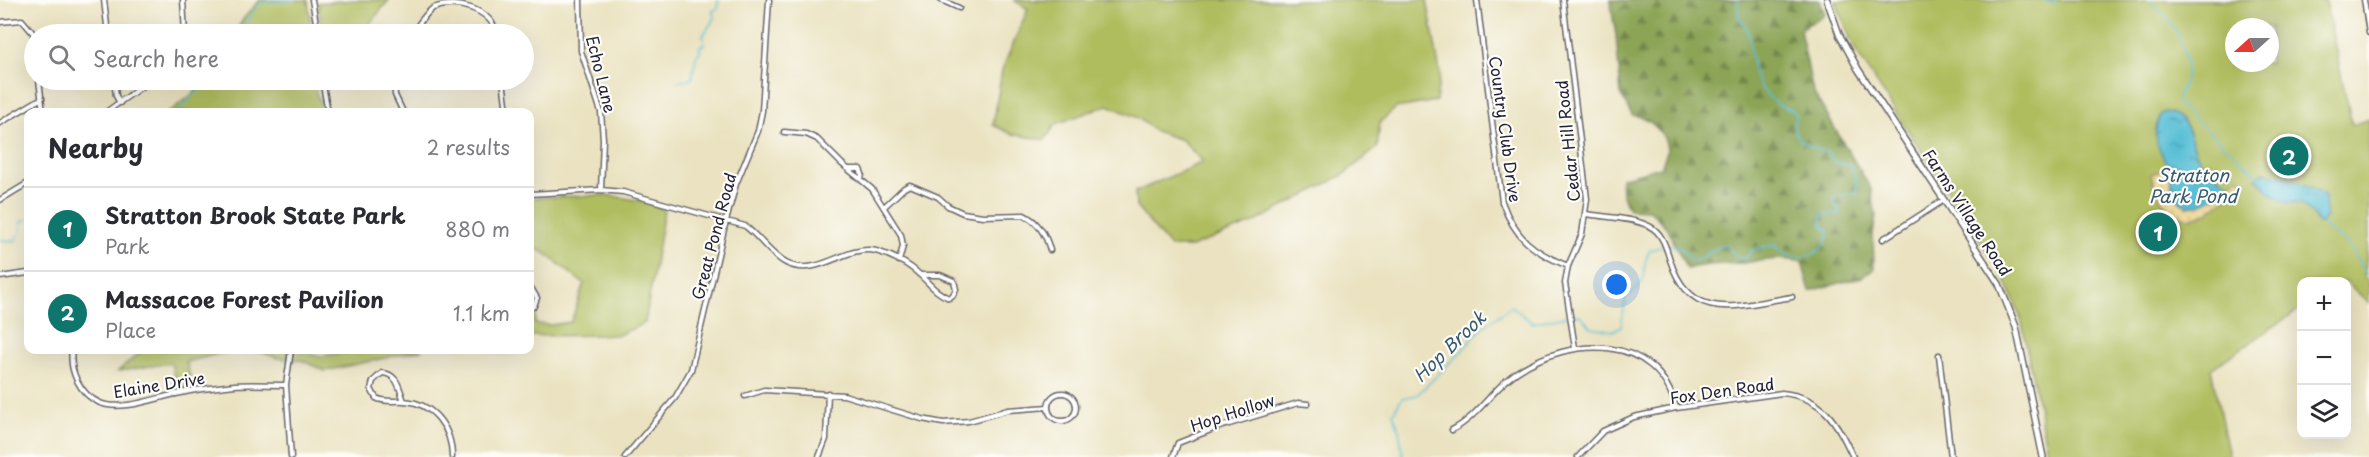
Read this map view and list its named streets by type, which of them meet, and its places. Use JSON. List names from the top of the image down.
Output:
{
  "streets": {
    "main road": ["Farms Village Road"],
    "street": [
      "Echo Lane",
      "Country Club Drive",
      "Cedar Hill Road",
      "Great Pond Road",
      "Elaine Drive",
      "Fox Den Road",
      "Hop Hollow"
    ]
  },
  "crossings": [
    ["Country Club Drive", "Cedar Hill Road"]
  ],
  "water": ["Stratton Park Pond", "Hop Brook"],
  "north": "left",
  "page": {
    "search": "Search here",
    "heading": ["Nearby", "2 results"],
    "pins": ["2", "1"],
    "list": [
      {
        "mark": "1",
        "name": "Stratton Brook State Park",
        "note": "Park",
        "value": "880 m"
      },
      {
        "mark": "2",
        "name": "Massacoe Forest Pavilion",
        "note": "Place",
        "value": "1.1 km"
      }
    ],
    "map_buttons": ["+", "−"]
  }
}
